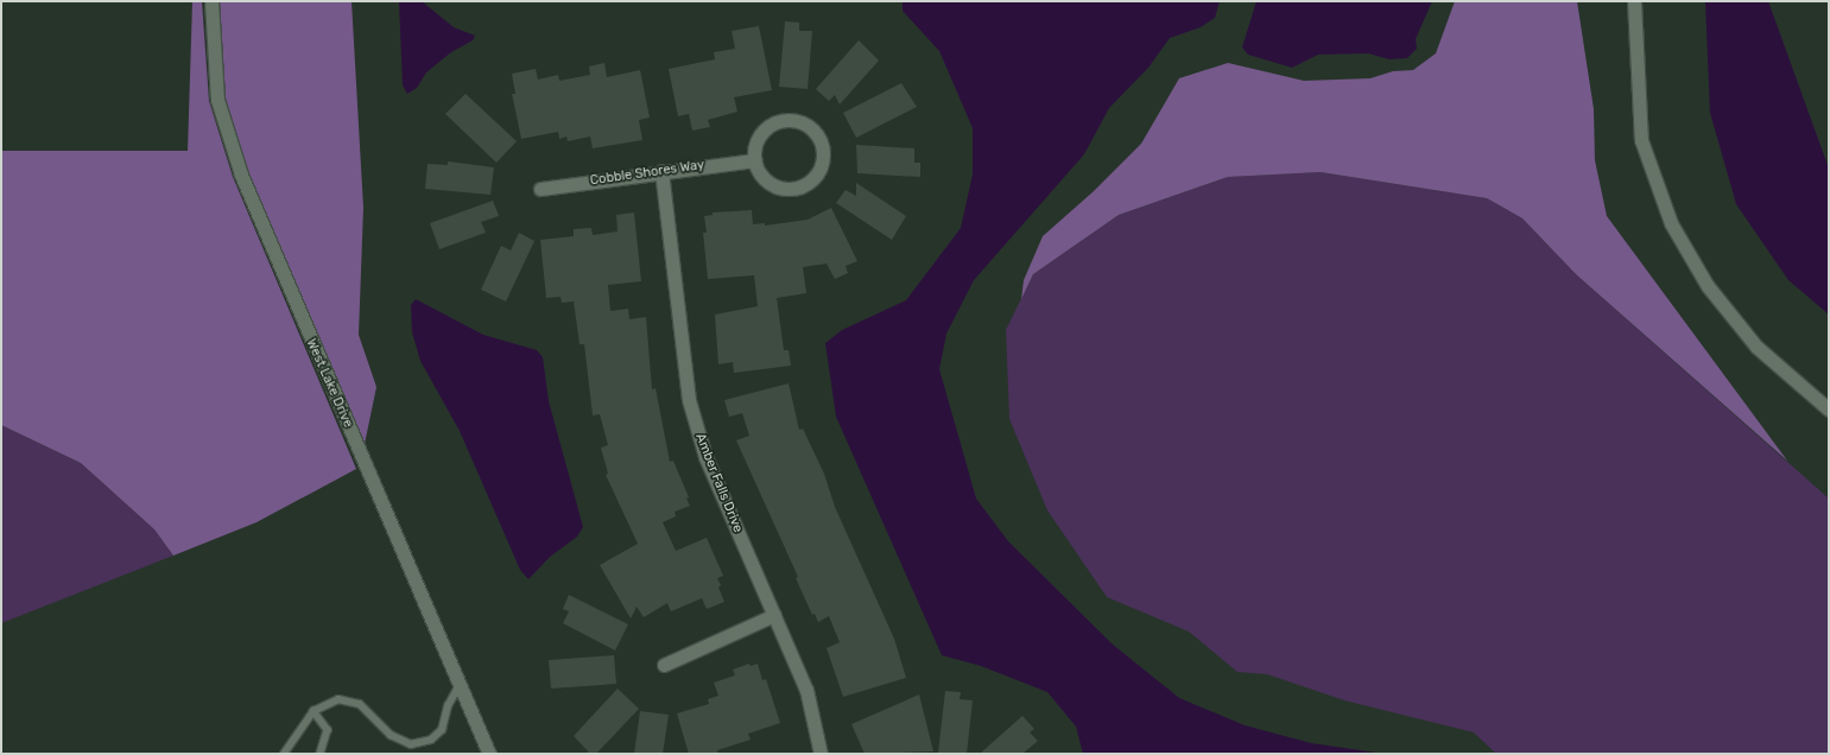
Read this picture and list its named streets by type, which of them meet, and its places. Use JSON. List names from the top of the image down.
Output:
{
  "streets": {
    "street": ["Cobble Shores Way", "West Lake Drive", "Amber Falls Drive"]
  },
  "crossings": [
    ["Cobble Shores Way", "Amber Falls Drive"]
  ]
}
